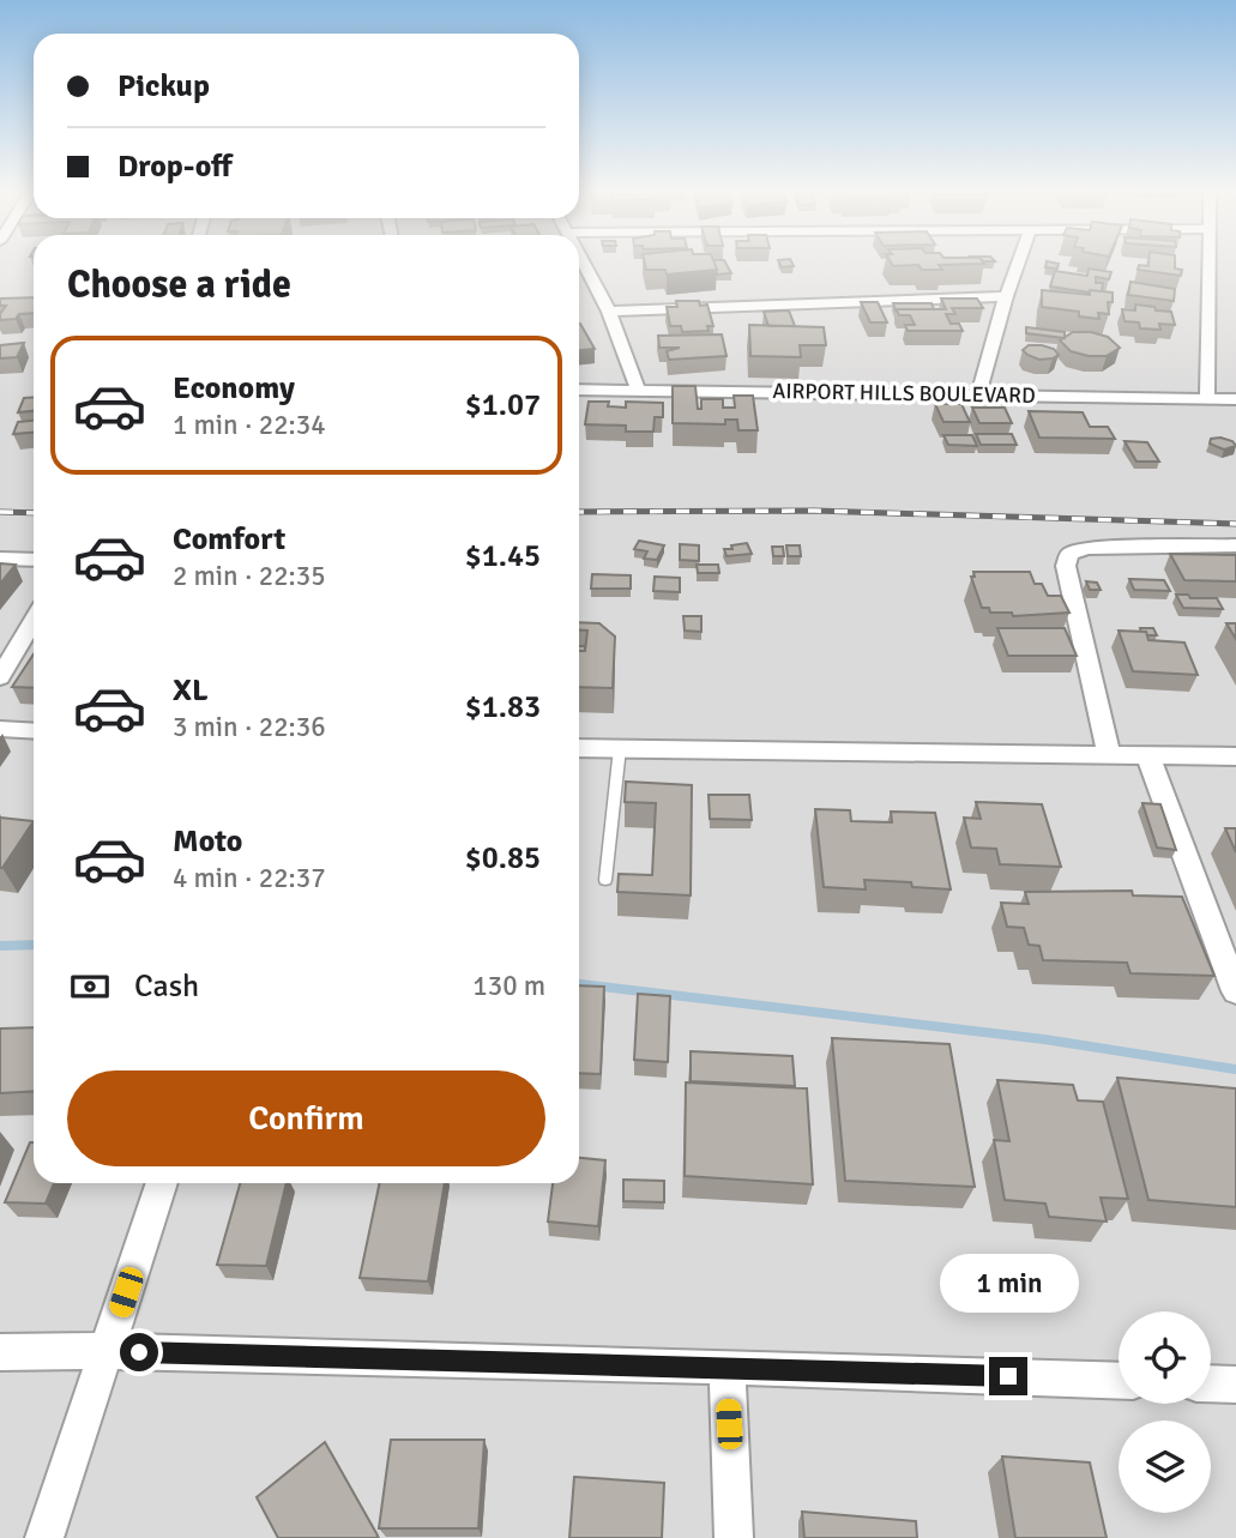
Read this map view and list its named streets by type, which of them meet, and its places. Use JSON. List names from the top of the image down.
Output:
{
  "streets": {
    "street": ["AIRPORT HILLS BOULEVARD"]
  },
  "page": {
    "banner": ["Pickup", "Drop-off"],
    "heading": "Choose a ride",
    "list": [
      {
        "name": "Economy",
        "note": "1 min · 22:34",
        "value": "$1.07"
      },
      {
        "name": "Comfort",
        "note": "2 min · 22:35",
        "value": "$1.45"
      },
      {
        "name": "XL",
        "note": "3 min · 22:36",
        "value": "$1.83"
      },
      {
        "name": "Moto",
        "note": "4 min · 22:37",
        "value": "$0.85"
      }
    ],
    "pay": ["Cash", "130 m"],
    "buttons": "Confirm",
    "bubble": "1 min"
  }
}
